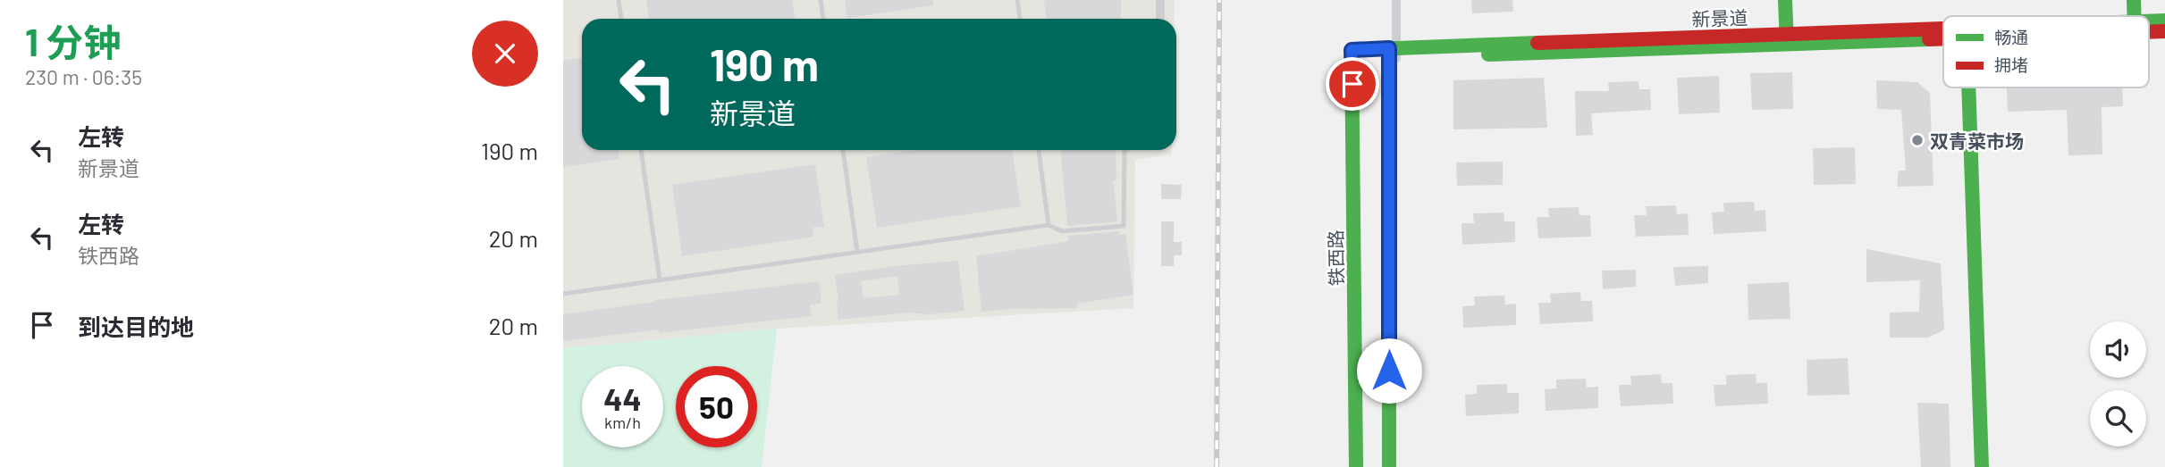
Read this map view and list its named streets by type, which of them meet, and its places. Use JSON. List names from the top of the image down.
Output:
{
  "streets": {
    "street": ["新景道", "铁西路"]
  },
  "crossings": [
    ["新景道", "铁西路"]
  ],
  "places": ["双青菜市场"],
  "legend": ["畅通", "拥堵"],
  "page": {
    "heading": ["1 分钟", "230 m · 06:35"],
    "turn": ["190 m", "新景道"],
    "list": [
      {
        "name": "左转",
        "note": "新景道",
        "value": "190 m"
      },
      {
        "name": "左转",
        "note": "铁西路",
        "value": "20 m"
      },
      {
        "name": "到达目的地",
        "value": "20 m"
      }
    ],
    "speed": "44 km/h",
    "limit": "50"
  }
}
